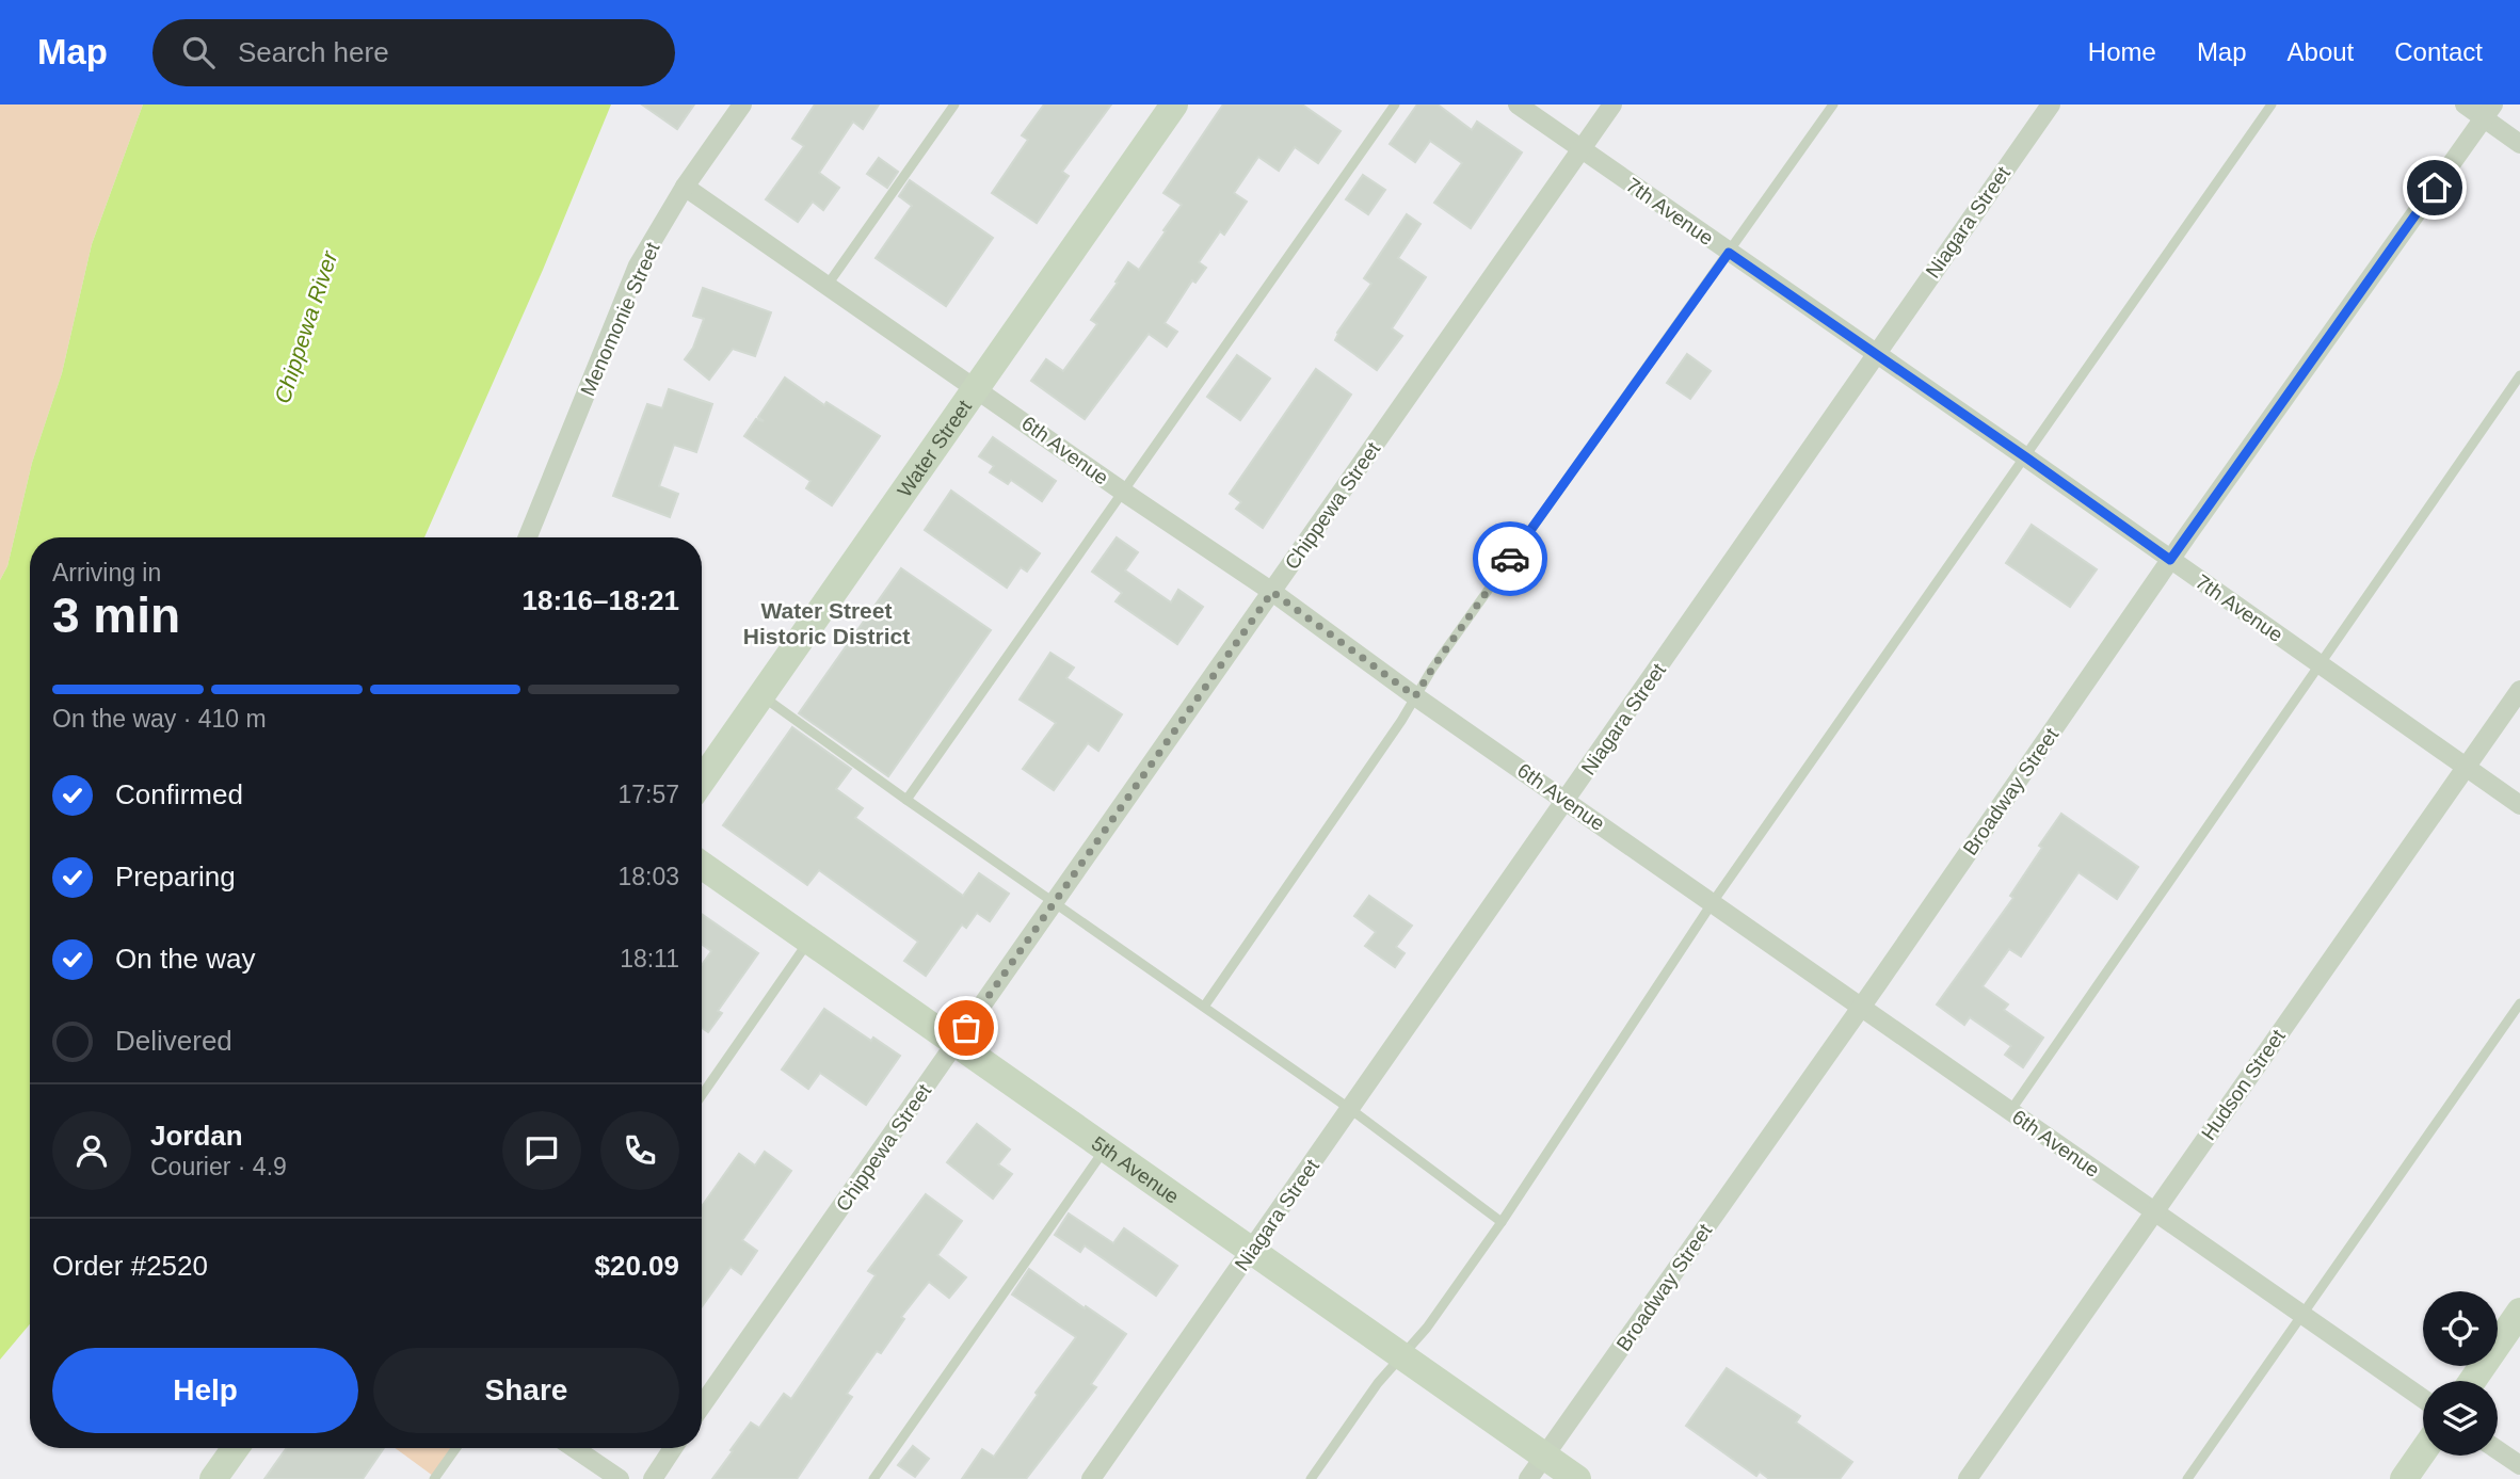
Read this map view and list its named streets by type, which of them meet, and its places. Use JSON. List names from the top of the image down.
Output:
{
  "streets": {
    "main road": ["Water Street", "5th Avenue"],
    "street": [
      "7th Avenue",
      "Niagara Street",
      "Menomonie Street",
      "6th Avenue",
      "Chippewa Street",
      "Broadway Street",
      "Hudson Street"
    ]
  },
  "crossings": [
    ["7th Avenue", "Niagara Street"],
    ["7th Avenue", "Chippewa Street"],
    ["7th Avenue", "Broadway Street"],
    ["7th Avenue", "Hudson Street"],
    ["Niagara Street", "6th Avenue"],
    ["Niagara Street", "5th Avenue"],
    ["Menomonie Street", "6th Avenue"],
    ["Water Street", "6th Avenue"],
    ["6th Avenue", "Chippewa Street"],
    ["6th Avenue", "Broadway Street"],
    ["6th Avenue", "Hudson Street"],
    ["Chippewa Street", "5th Avenue"],
    ["Broadway Street", "5th Avenue"]
  ],
  "districts": ["Water Street Historic District"],
  "water": ["Chippewa River"],
  "page": {
    "header": "Map",
    "search": "Search here",
    "nav": [
      "Home",
      "Map",
      "About",
      "Contact"
    ],
    "heading": ["3 min", "Arriving in", "18:16–18:21"],
    "panel": [
      "Jordan",
      "Courier · 4.9",
      "Order #2520",
      "$20.09"
    ],
    "bar": "On the way · 410 m",
    "list": [
      ["Confirmed", "17:57"],
      ["Preparing", "18:03"],
      ["On the way", "18:11"],
      "Delivered"
    ],
    "buttons": ["Help", "Share"]
  }
}
